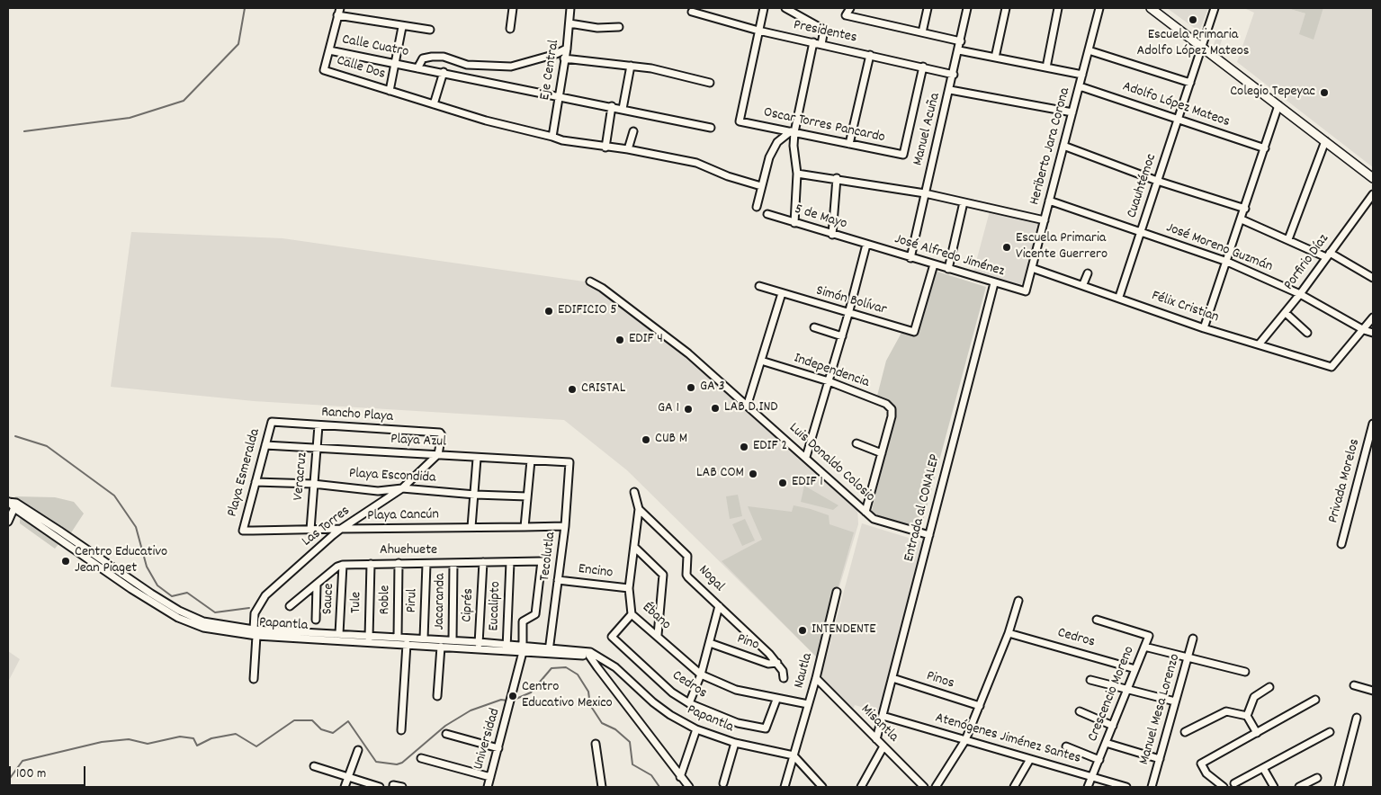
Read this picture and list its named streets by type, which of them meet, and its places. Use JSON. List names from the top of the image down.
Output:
{
  "streets": {
    "street": [
      "Presidentes",
      "Calle Cuatro",
      "Calle Dos",
      "Eje Central",
      "Adolfo López Mateos",
      "Oscar Torres Pancardo",
      "Manuel Acuña",
      "Heriberto Jara Corona",
      "Cuauhtémoc",
      "5 de Mayo",
      "José Moreno Guzmán",
      "José Alfredo Jiménez",
      "Porfirio Díaz",
      "Simón Bolívar",
      "Félix Cristian",
      "Independencia",
      "Rancho Playa",
      "Playa Azul",
      "Luis Donaldo Colosio",
      "Playa Esmeralda",
      "Veracruz",
      "Playa Escondida",
      "Privada Morelos",
      "Entrada al CONALEP",
      "Playa Cancún",
      "Las Torres",
      "Ahuehuete",
      "Tecolutla",
      "Encino",
      "Nogal",
      "Sauce",
      "Roble",
      "Pirul",
      "Jacaranda",
      "Tule",
      "Ciprés",
      "Eucalipto",
      "Ébano",
      "Papantla",
      "Cedros",
      "Pino",
      "Nautla",
      "Pinos",
      "Crescencio Moreno",
      "Manuel Mesa Lorenzo",
      "Misantla",
      "Universidad",
      "Atenógenes Jiménez Santes"
    ]
  },
  "crossings": [
    ["Presidentes", "Oscar Torres Pancardo"],
    ["Presidentes", "Manuel Acuña"],
    ["Calle Cuatro", "Calle Dos"],
    ["Calle Cuatro", "Eje Central"],
    ["Calle Dos", "Eje Central"],
    ["Adolfo López Mateos", "Heriberto Jara Corona"],
    ["Adolfo López Mateos", "Cuauhtémoc"],
    ["Manuel Acuña", "José Alfredo Jiménez"],
    ["Heriberto Jara Corona", "José Moreno Guzmán"],
    ["Heriberto Jara Corona", "José Alfredo Jiménez"],
    ["Heriberto Jara Corona", "Félix Cristian"],
    ["Cuauhtémoc", "José Moreno Guzmán"],
    ["Cuauhtémoc", "Félix Cristian"],
    ["5 de Mayo", "José Alfredo Jiménez"],
    ["José Moreno Guzmán", "Porfirio Díaz"],
    ["José Moreno Guzmán", "Félix Cristian"],
    ["José Alfredo Jiménez", "Simón Bolívar"],
    ["José Alfredo Jiménez", "Entrada al CONALEP"],
    ["Porfirio Díaz", "Félix Cristian"],
    ["Rancho Playa", "Playa Azul"],
    ["Rancho Playa", "Playa Esmeralda"],
    ["Rancho Playa", "Veracruz"],
    ["Rancho Playa", "Las Torres"],
    ["Playa Azul", "Playa Esmeralda"],
    ["Playa Azul", "Veracruz"],
    ["Playa Azul", "Las Torres"],
    ["Playa Azul", "Tecolutla"],
    ["Luis Donaldo Colosio", "Entrada al CONALEP"],
    ["Playa Esmeralda", "Playa Escondida"],
    ["Playa Esmeralda", "Playa Cancún"],
    ["Veracruz", "Playa Escondida"],
    ["Veracruz", "Playa Cancún"],
    ["Playa Escondida", "Las Torres"],
    ["Entrada al CONALEP", "Pinos"],
    ["Entrada al CONALEP", "Misantla"],
    ["Entrada al CONALEP", "Atenógenes Jiménez Santes"],
    ["Playa Cancún", "Las Torres"],
    ["Playa Cancún", "Tecolutla"],
    ["Las Torres", "Papantla"],
    ["Ahuehuete", "Sauce"],
    ["Ahuehuete", "Roble"],
    ["Ahuehuete", "Pirul"],
    ["Ahuehuete", "Jacaranda"],
    ["Ahuehuete", "Tule"],
    ["Ahuehuete", "Ciprés"],
    ["Ahuehuete", "Eucalipto"],
    ["Ahuehuete", "Universidad"],
    ["Tecolutla", "Encino"],
    ["Tecolutla", "Papantla"],
    ["Encino", "Ébano"],
    ["Nogal", "Ébano"],
    ["Nogal", "Pino"],
    ["Sauce", "Papantla"],
    ["Roble", "Papantla"],
    ["Pirul", "Papantla"],
    ["Jacaranda", "Papantla"],
    ["Tule", "Papantla"],
    ["Ciprés", "Papantla"],
    ["Eucalipto", "Papantla"],
    ["Ébano", "Cedros"],
    ["Ébano", "Nautla"],
    ["Papantla", "Nautla"],
    ["Papantla", "Universidad"],
    ["Cedros", "Crescencio Moreno"],
    ["Nautla", "Misantla"],
    ["Crescencio Moreno", "Atenógenes Jiménez Santes"]
  ],
  "places": [
    "Escuela Primaria Adolfo López Mateos",
    "Colegio Tepeyac",
    "Escuela Primaria Vicente Guerrero",
    "EDIFICIO 5",
    "EDIF 4",
    "GA 3",
    "CRISTAL",
    "LAB D IND",
    "GA 1",
    "CUB M",
    "EDIF 2",
    "LAB COM",
    "EDIF 1",
    "Centro Educativo Jean Piaget",
    "INTENDENTE",
    "Centro Educativo Mexico"
  ],
  "scale_bar": "100 m"
}
